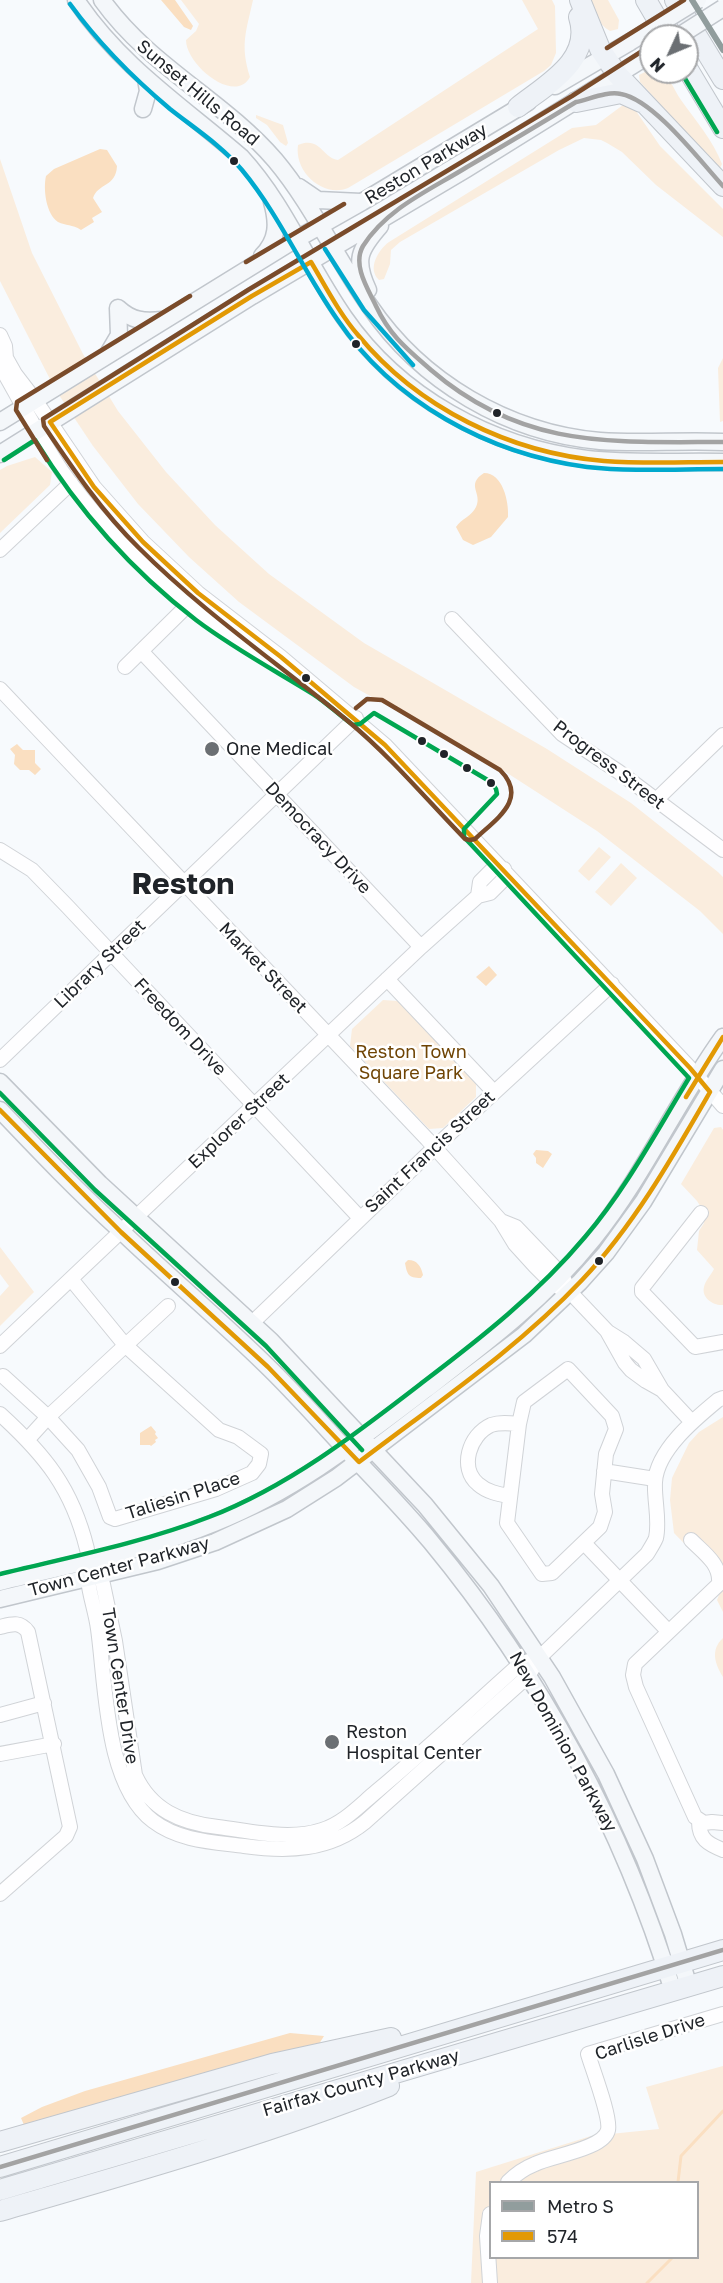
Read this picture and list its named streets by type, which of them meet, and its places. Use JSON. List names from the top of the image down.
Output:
{
  "streets": {
    "highway": ["Fairfax County Parkway"],
    "main road": [
      "Sunset Hills Road",
      "Reston Parkway",
      "Town Center Parkway",
      "New Dominion Parkway"
    ],
    "street": [
      "Progress Street",
      "Democracy Drive",
      "Library Street",
      "Market Street",
      "Freedom Drive",
      "Explorer Street",
      "Saint Francis Street",
      "Taliesin Place",
      "Town Center Drive",
      "Carlisle Drive"
    ]
  },
  "crossings": [
    ["Sunset Hills Road", "Reston Parkway"],
    ["Democracy Drive", "Library Street"],
    ["Democracy Drive", "Explorer Street"],
    ["Library Street", "Market Street"],
    ["Library Street", "Freedom Drive"],
    ["Market Street", "Explorer Street"],
    ["Market Street", "Saint Francis Street"],
    ["Market Street", "Town Center Parkway"],
    ["Freedom Drive", "Explorer Street"],
    ["Freedom Drive", "Saint Francis Street"],
    ["Explorer Street", "Taliesin Place"],
    ["Explorer Street", "New Dominion Parkway"],
    ["Saint Francis Street", "New Dominion Parkway"],
    ["Town Center Parkway", "Town Center Drive"],
    ["Town Center Parkway", "New Dominion Parkway"],
    ["Town Center Drive", "New Dominion Parkway"],
    ["New Dominion Parkway", "Fairfax County Parkway"]
  ],
  "districts": ["Reston"],
  "parks": ["Reston Town Square Park"],
  "places": ["One Medical", "Reston Hospital Center"],
  "lines": ["metro line S", "transit line 574"],
  "legend": ["Metro S", "574"],
  "north": "bottom left"
}
